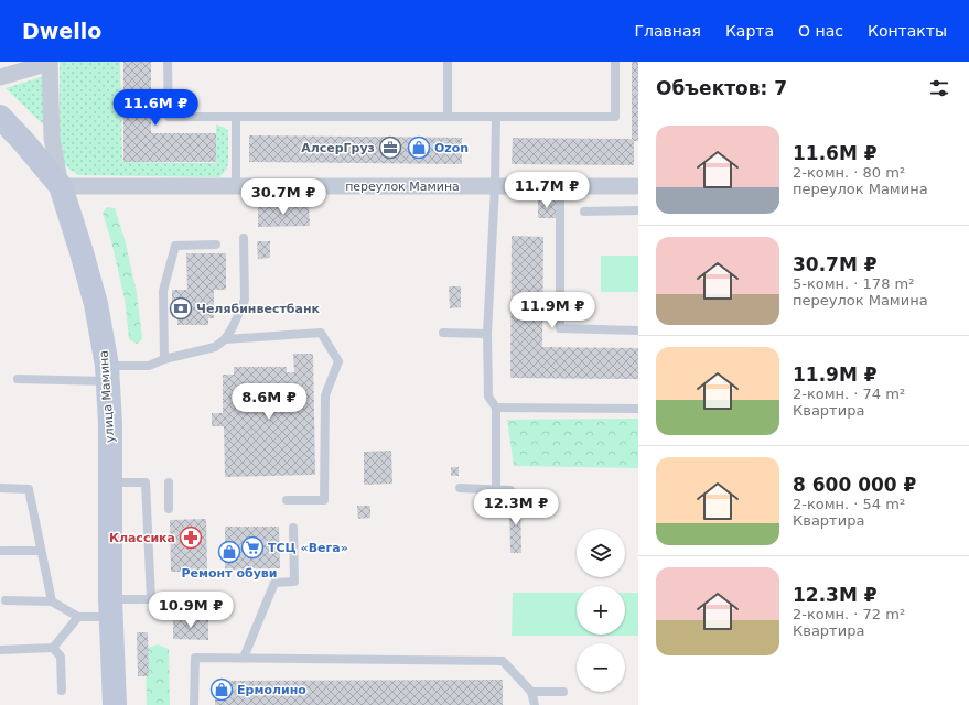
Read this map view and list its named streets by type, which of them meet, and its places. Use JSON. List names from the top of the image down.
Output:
{
  "streets": {
    "main road": ["улица Мамина"],
    "street": ["переулок Мамина"]
  },
  "crossings": [
    ["переулок Мамина", "улица Мамина"]
  ],
  "places": {
    "office": ["АлсерГруз"],
    "shop": ["Ozon", "Ремонт обуви", "Ермолино"],
    "bank": ["Челябинвестбанк"],
    "pharmacy": ["Классика"],
    "supermarket": ["ТСЦ «Вега»"]
  },
  "page": {
    "header": "Dwello",
    "nav": [
      "Главная",
      "Карта",
      "О нас",
      "Контакты"
    ],
    "heading": "Объектов: 7",
    "price": [
      "11.6M ₽",
      "11.7M ₽",
      "30.7M ₽",
      "11.9M ₽",
      "8.6M ₽",
      "12.3M ₽",
      "10.9M ₽"
    ],
    "list": [
      {
        "name": "11.6M ₽",
        "note": "2-комн. · 80 m² · переулок Мамина"
      },
      {
        "name": "30.7M ₽",
        "note": "5-комн. · 178 m² · переулок Мамина"
      },
      {
        "name": "11.9M ₽",
        "note": "2-комн. · 74 m² · Квартира"
      },
      {
        "name": "8 600 000 ₽",
        "note": "2-комн. · 54 m² · Квартира"
      },
      {
        "name": "12.3M ₽",
        "note": "2-комн. · 72 m² · Квартира"
      }
    ],
    "map_buttons": ["+", "−"]
  }
}
